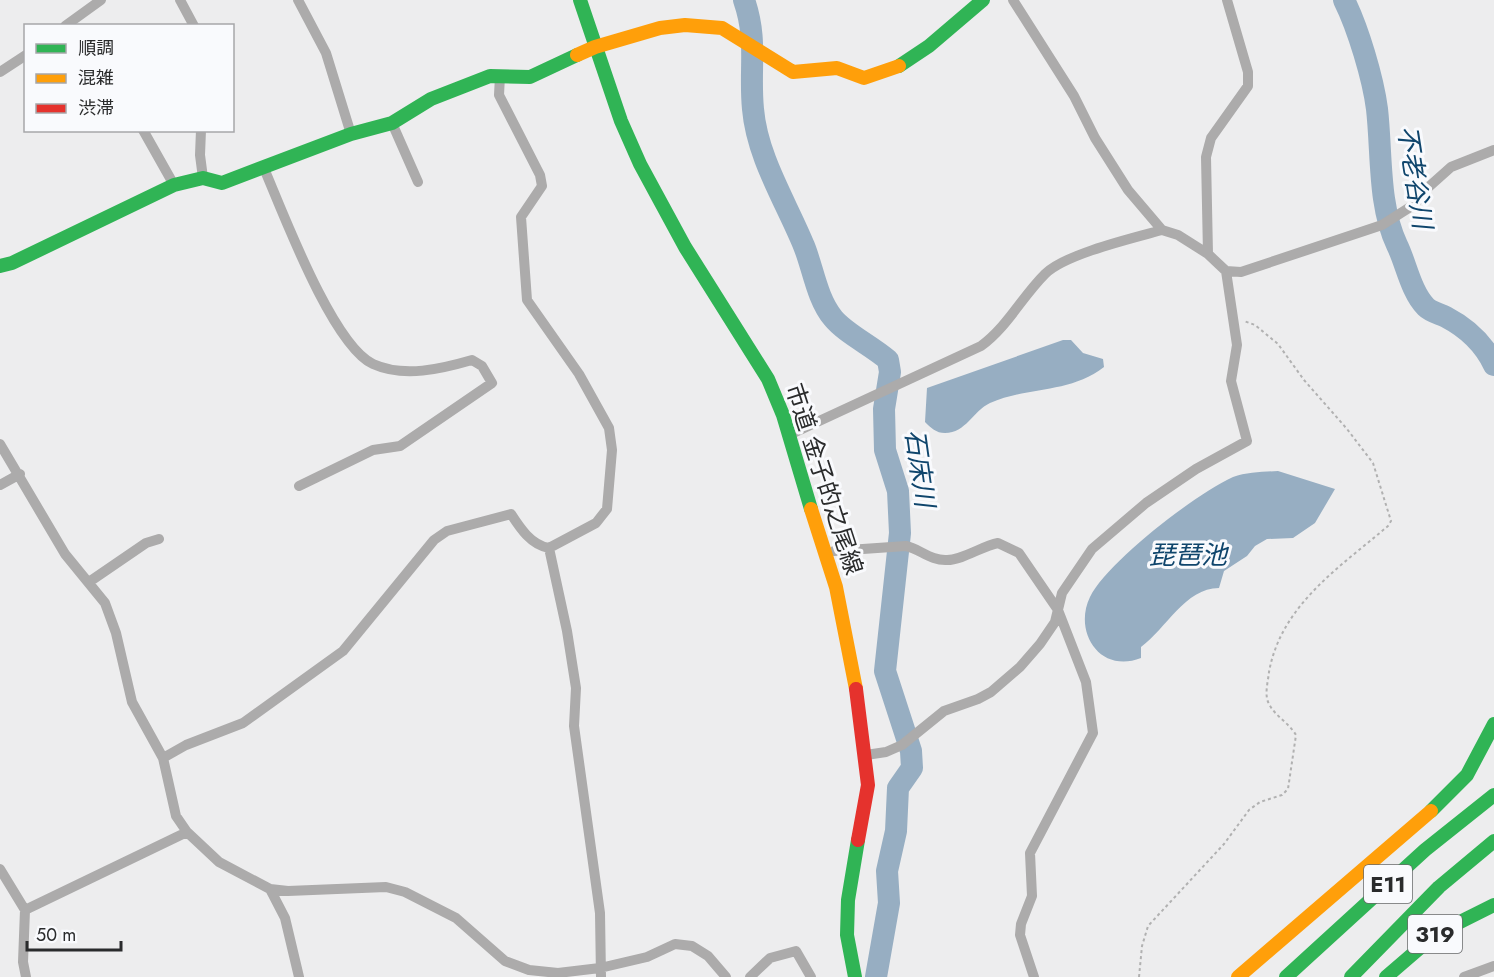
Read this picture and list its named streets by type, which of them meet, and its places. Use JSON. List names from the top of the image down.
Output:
{
  "streets": {
    "main road": ["市道 金子的之尾線", "E11", "319"]
  },
  "water": ["不老谷川", "石床川", "琵琶池"],
  "legend": ["順調", "混雑", "渋滞"],
  "scale_bar": "50 m"
}
